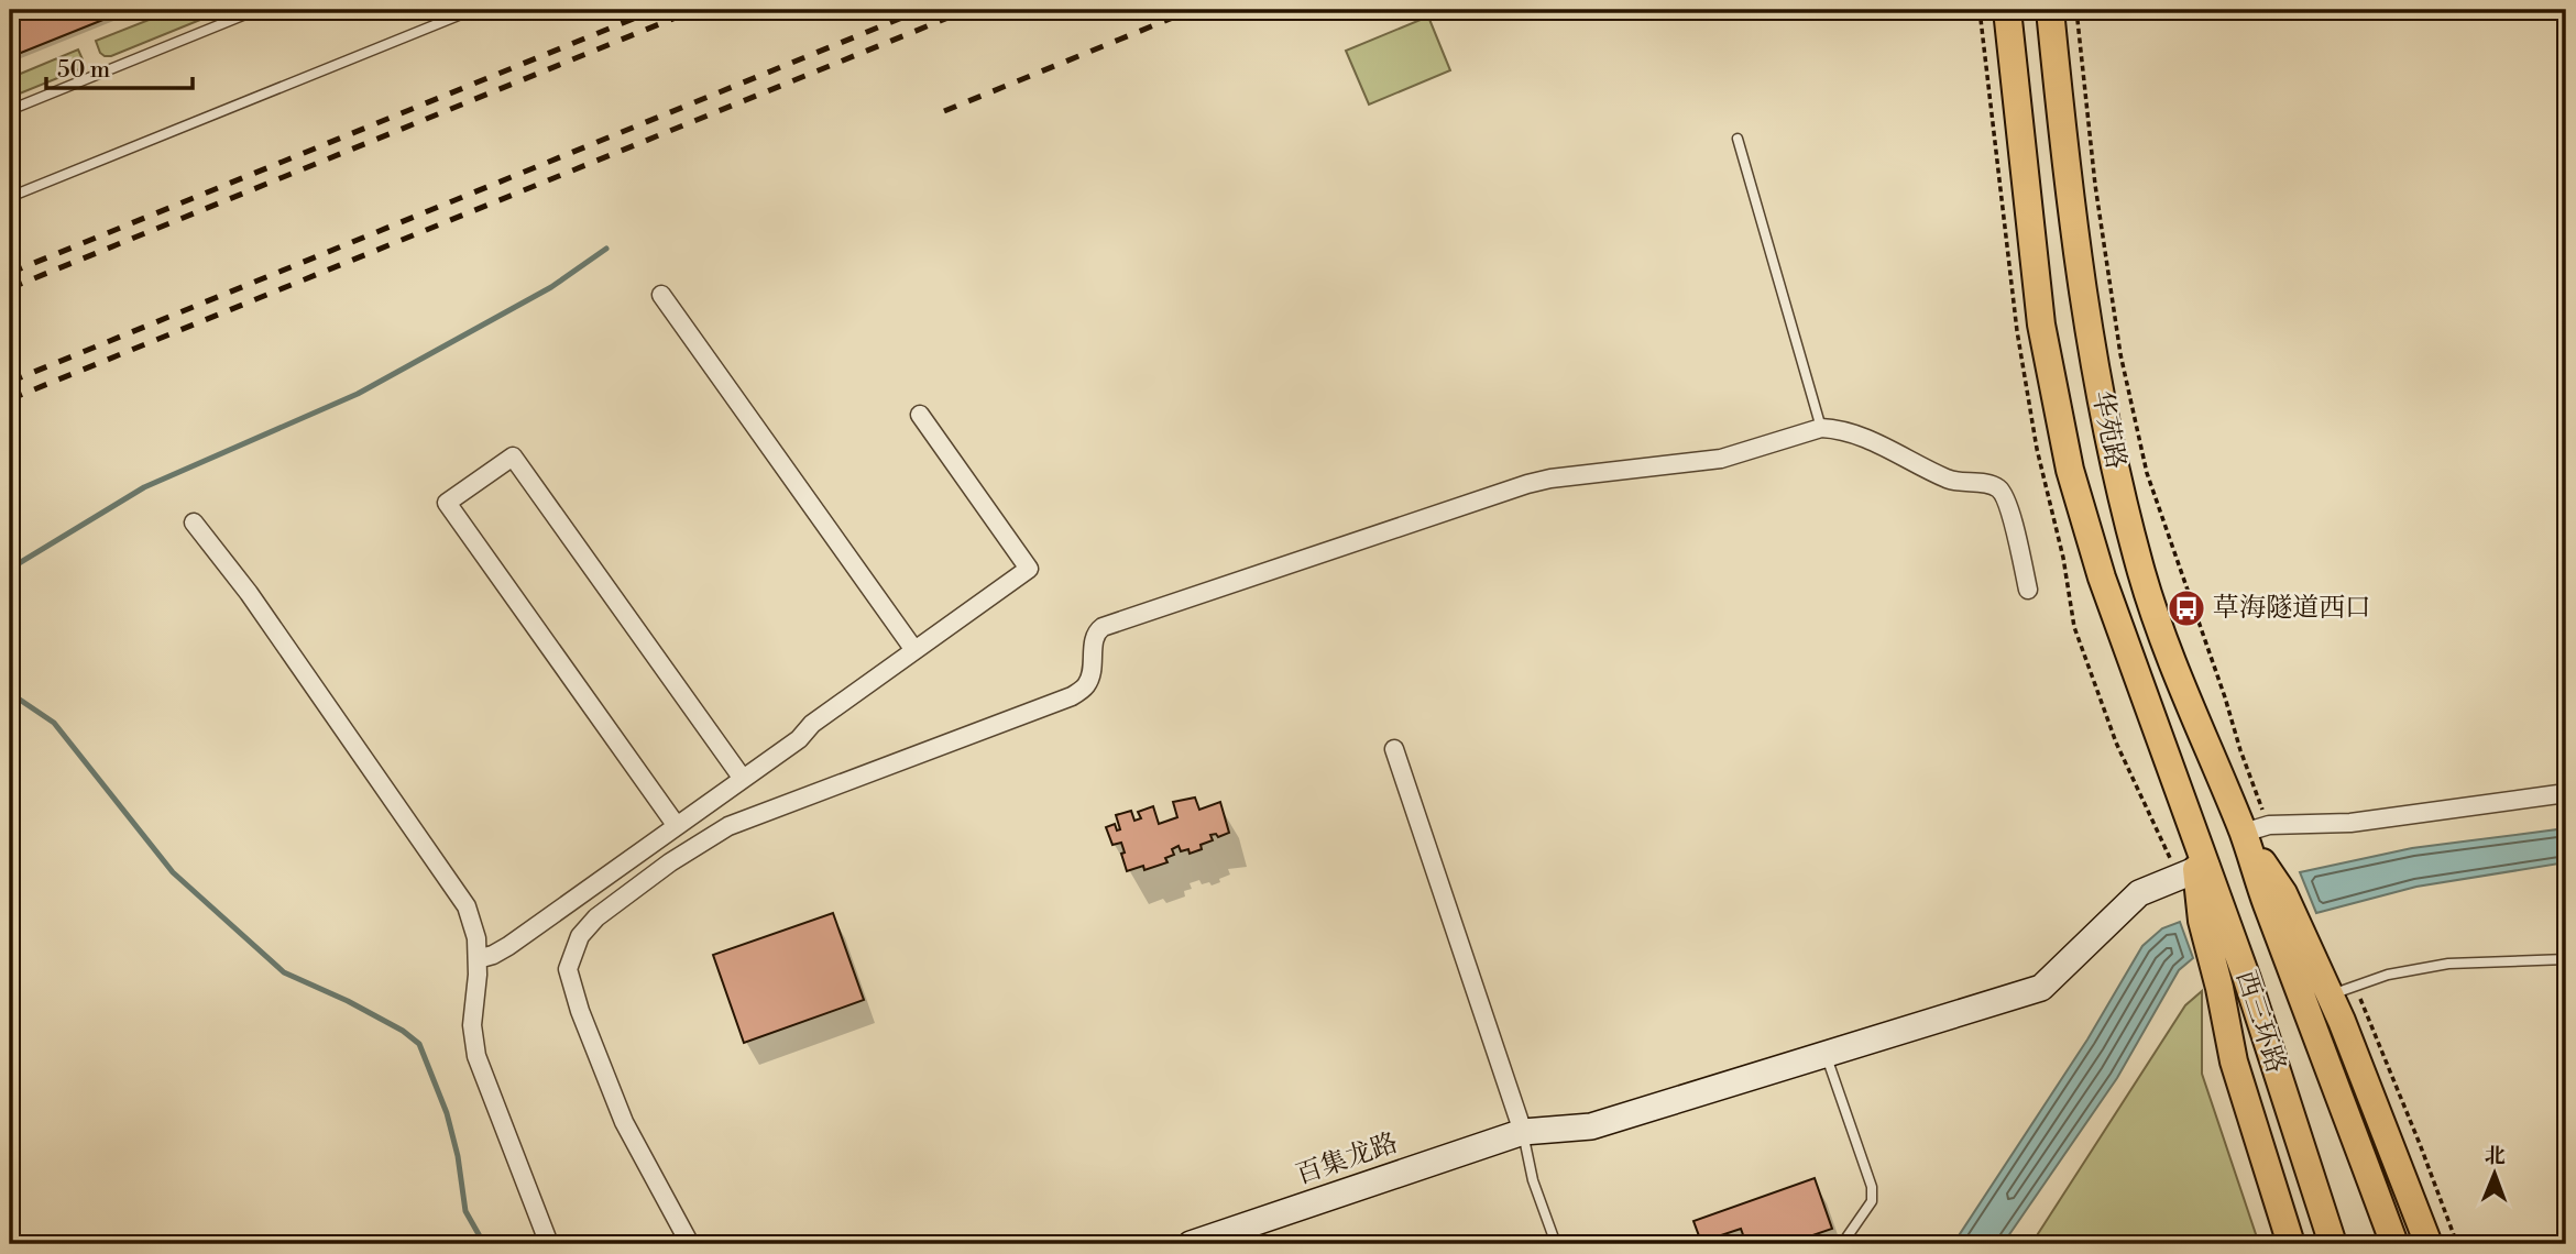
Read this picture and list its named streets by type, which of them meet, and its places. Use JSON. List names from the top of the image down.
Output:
{
  "streets": {
    "main road": ["华苑路", "西三环路"],
    "street": ["百集龙路"]
  },
  "crossings": [
    ["华苑路", "西三环路"],
    ["华苑路", "百集龙路"],
    ["西三环路", "百集龙路"]
  ],
  "places": {
    "bus stop": ["草海隧道西口"]
  },
  "scale_bar": "50 m",
  "north": "top"
}
